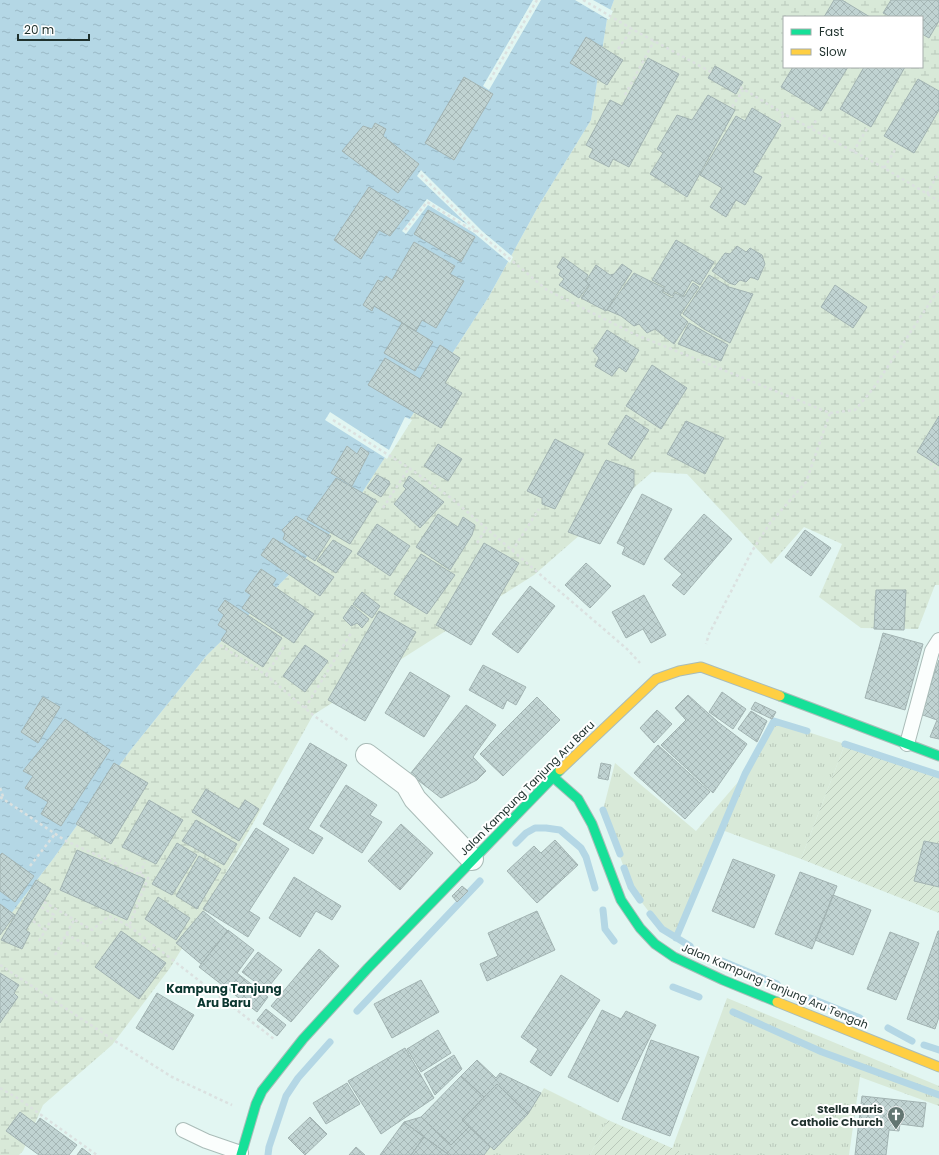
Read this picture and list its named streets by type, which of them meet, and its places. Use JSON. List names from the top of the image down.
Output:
{
  "streets": {
    "street": ["Jalan Kampung Tanjung Aru Baru", "Jalan Kampung Tanjung Aru Tengah"]
  },
  "crossings": [
    ["Jalan Kampung Tanjung Aru Baru", "Jalan Kampung Tanjung Aru Tengah"]
  ],
  "districts": ["Kampung Tanjung Aru Baru"],
  "places": {
    "church": ["Stella Maris Catholic Church"]
  },
  "legend": ["Fast", "Slow"],
  "scale_bar": "20 m"
}
